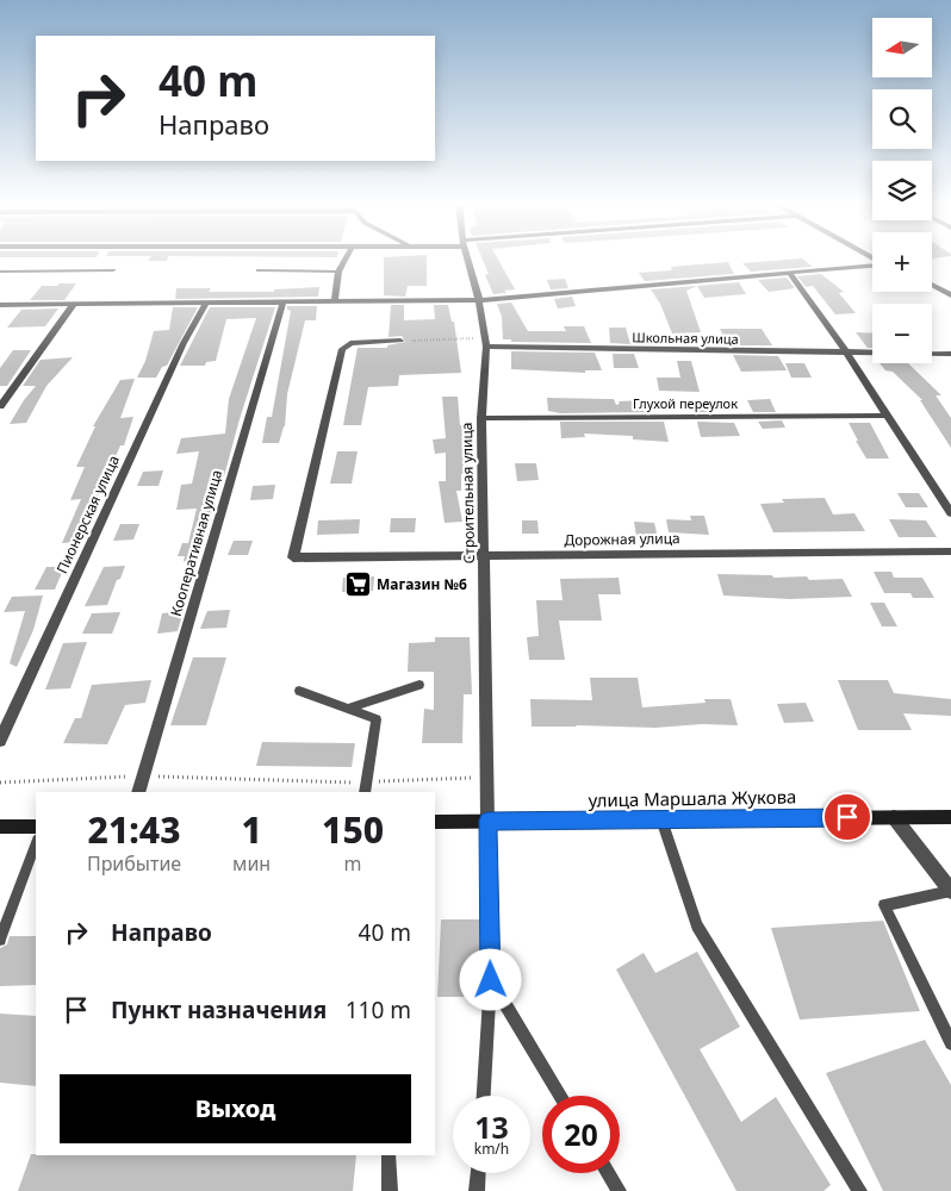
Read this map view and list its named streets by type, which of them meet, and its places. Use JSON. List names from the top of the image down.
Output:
{
  "streets": {
    "main road": ["улица Маршала Жукова"],
    "street": [
      "Школьная улица",
      "Глухой переулок",
      "Строительная улица",
      "Пионерская улица",
      "Дорожная улица",
      "Кооперативная улица"
    ]
  },
  "crossings": [
    ["Школьная улица", "Строительная улица"],
    ["Глухой переулок", "Строительная улица"],
    ["Строительная улица", "Дорожная улица"],
    ["Строительная улица", "улица Маршала Жукова"]
  ],
  "places": {
    "supermarket": ["Магазин №6"]
  },
  "north": "left",
  "page": {
    "map_buttons": ["+", "−"],
    "turn": ["40 m", "Направо"],
    "eta": [
      "21:43",
      "Прибытие",
      "1",
      "мин",
      "150",
      "m"
    ],
    "list": [
      {
        "name": "Направо",
        "value": "40 m"
      },
      {
        "name": "Пункт назначения",
        "value": "110 m"
      }
    ],
    "buttons": "Выход",
    "speed": "13 km/h",
    "limit": "20"
  }
}
